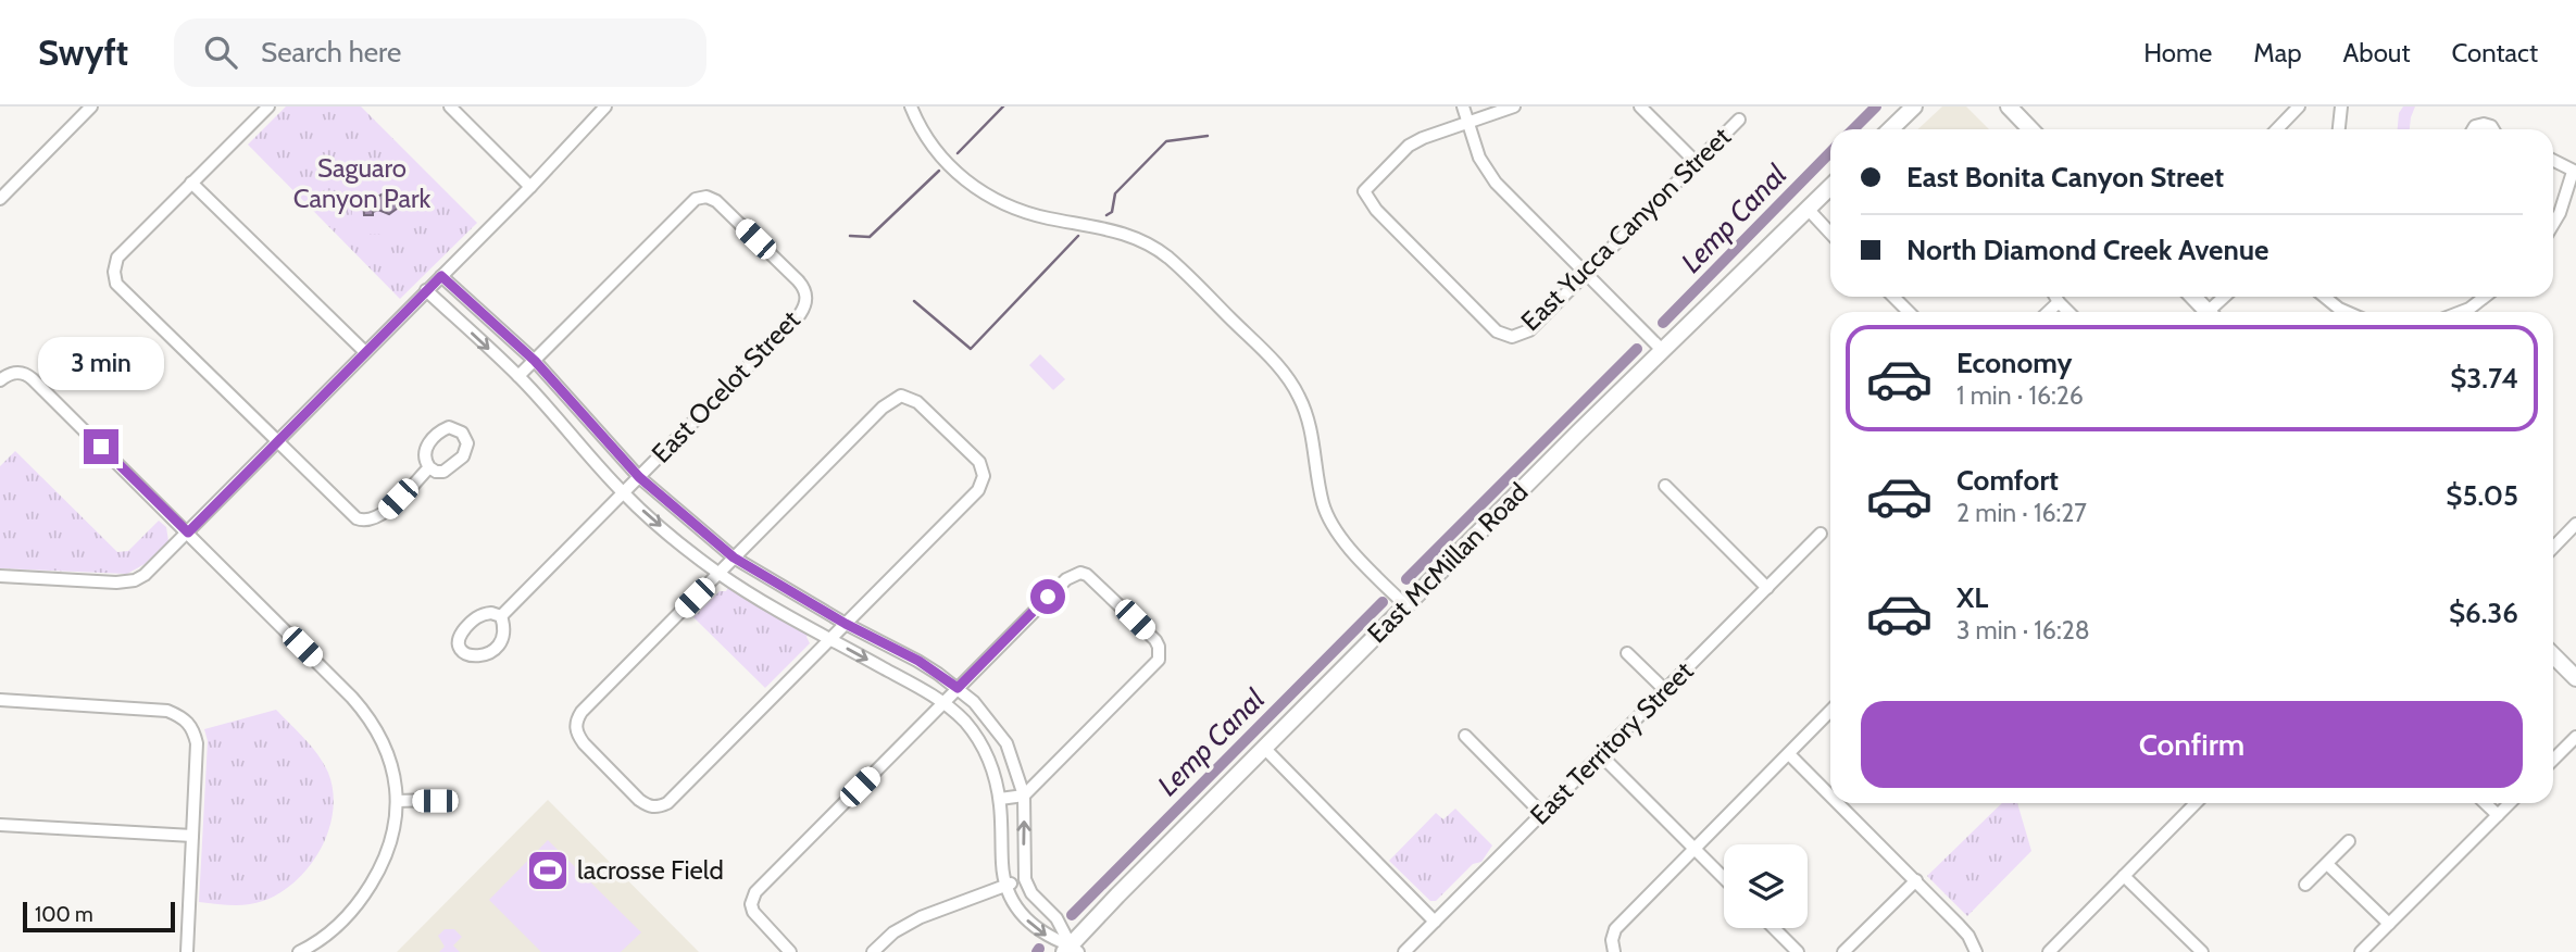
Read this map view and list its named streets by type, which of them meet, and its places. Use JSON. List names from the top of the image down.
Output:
{
  "streets": {
    "main road": ["East McMillan Road"],
    "street": ["East Yucca Canyon Street", "East Ocelot Street", "East Territory Street"]
  },
  "water": ["Lemp Canal"],
  "parks": ["Saguaro Canyon Park"],
  "places": {
    "sports": ["lacrosse Field"]
  },
  "scale_bar": "100 m",
  "page": {
    "header": "Swyft",
    "search": "Search here",
    "nav": [
      "Home",
      "Map",
      "About",
      "Contact"
    ],
    "banner": ["East Bonita Canyon Street", "North Diamond Creek Avenue"],
    "list": [
      {
        "name": "Economy",
        "note": "1 min · 16:26",
        "value": "$3.74"
      },
      {
        "name": "Comfort",
        "note": "2 min · 16:27",
        "value": "$5.05"
      },
      {
        "name": "XL",
        "note": "3 min · 16:28",
        "value": "$6.36"
      }
    ],
    "bubble": "3 min",
    "buttons": "Confirm",
    "scale": "100 m"
  }
}
